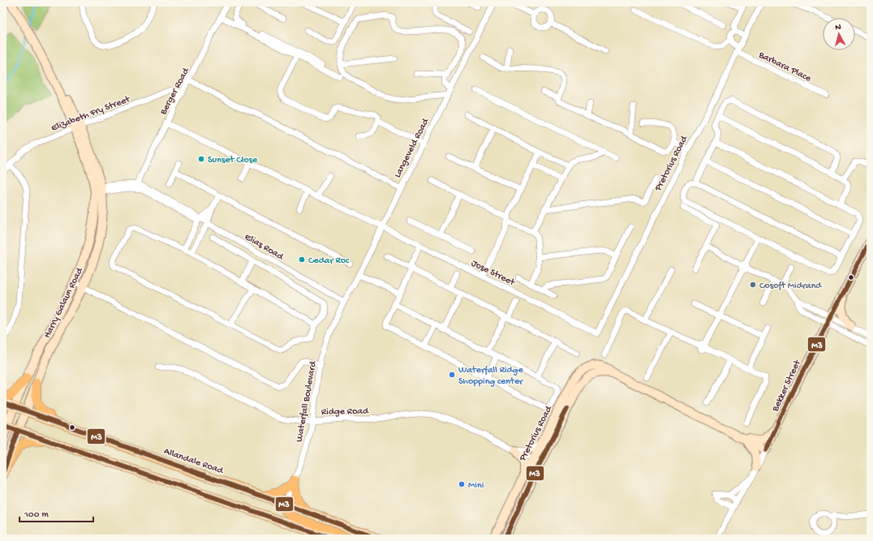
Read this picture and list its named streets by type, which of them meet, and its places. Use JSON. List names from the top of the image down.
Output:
{
  "streets": {
    "main road": ["Allandale Road"],
    "street": [
      "Barbara Place",
      "Berger Road",
      "Elizabeth Fry Street",
      "Langeveld Road",
      "Pretorius Road",
      "Elias Road",
      "Jose Street",
      "Harry Galaun Road",
      "Bekker Street",
      "Waterfall Boulevard",
      "Ridge Road"
    ]
  },
  "crossings": [
    ["Barbara Place", "Pretorius Road"],
    ["Berger Road", "Elizabeth Fry Street"],
    ["Berger Road", "Elias Road"],
    ["Berger Road", "Jose Street"],
    ["Elizabeth Fry Street", "Harry Galaun Road"],
    ["Langeveld Road", "Elias Road"],
    ["Langeveld Road", "Jose Street"],
    ["Langeveld Road", "Waterfall Boulevard"],
    ["Pretorius Road", "Jose Street"],
    ["Pretorius Road", "Bekker Street"],
    ["Pretorius Road", "Ridge Road"],
    ["Elias Road", "Waterfall Boulevard"],
    ["Harry Galaun Road", "Allandale Road"],
    ["Waterfall Boulevard", "Ridge Road"],
    ["Waterfall Boulevard", "Allandale Road"]
  ],
  "places": [
    "Sunset Close",
    "Cedar Roc",
    "Cosoft Midrand",
    "Waterfall Ridge Shopping center",
    "Mini"
  ],
  "lines": ["transit line M3"],
  "scale_bar": "100 m",
  "north": "top"
}
